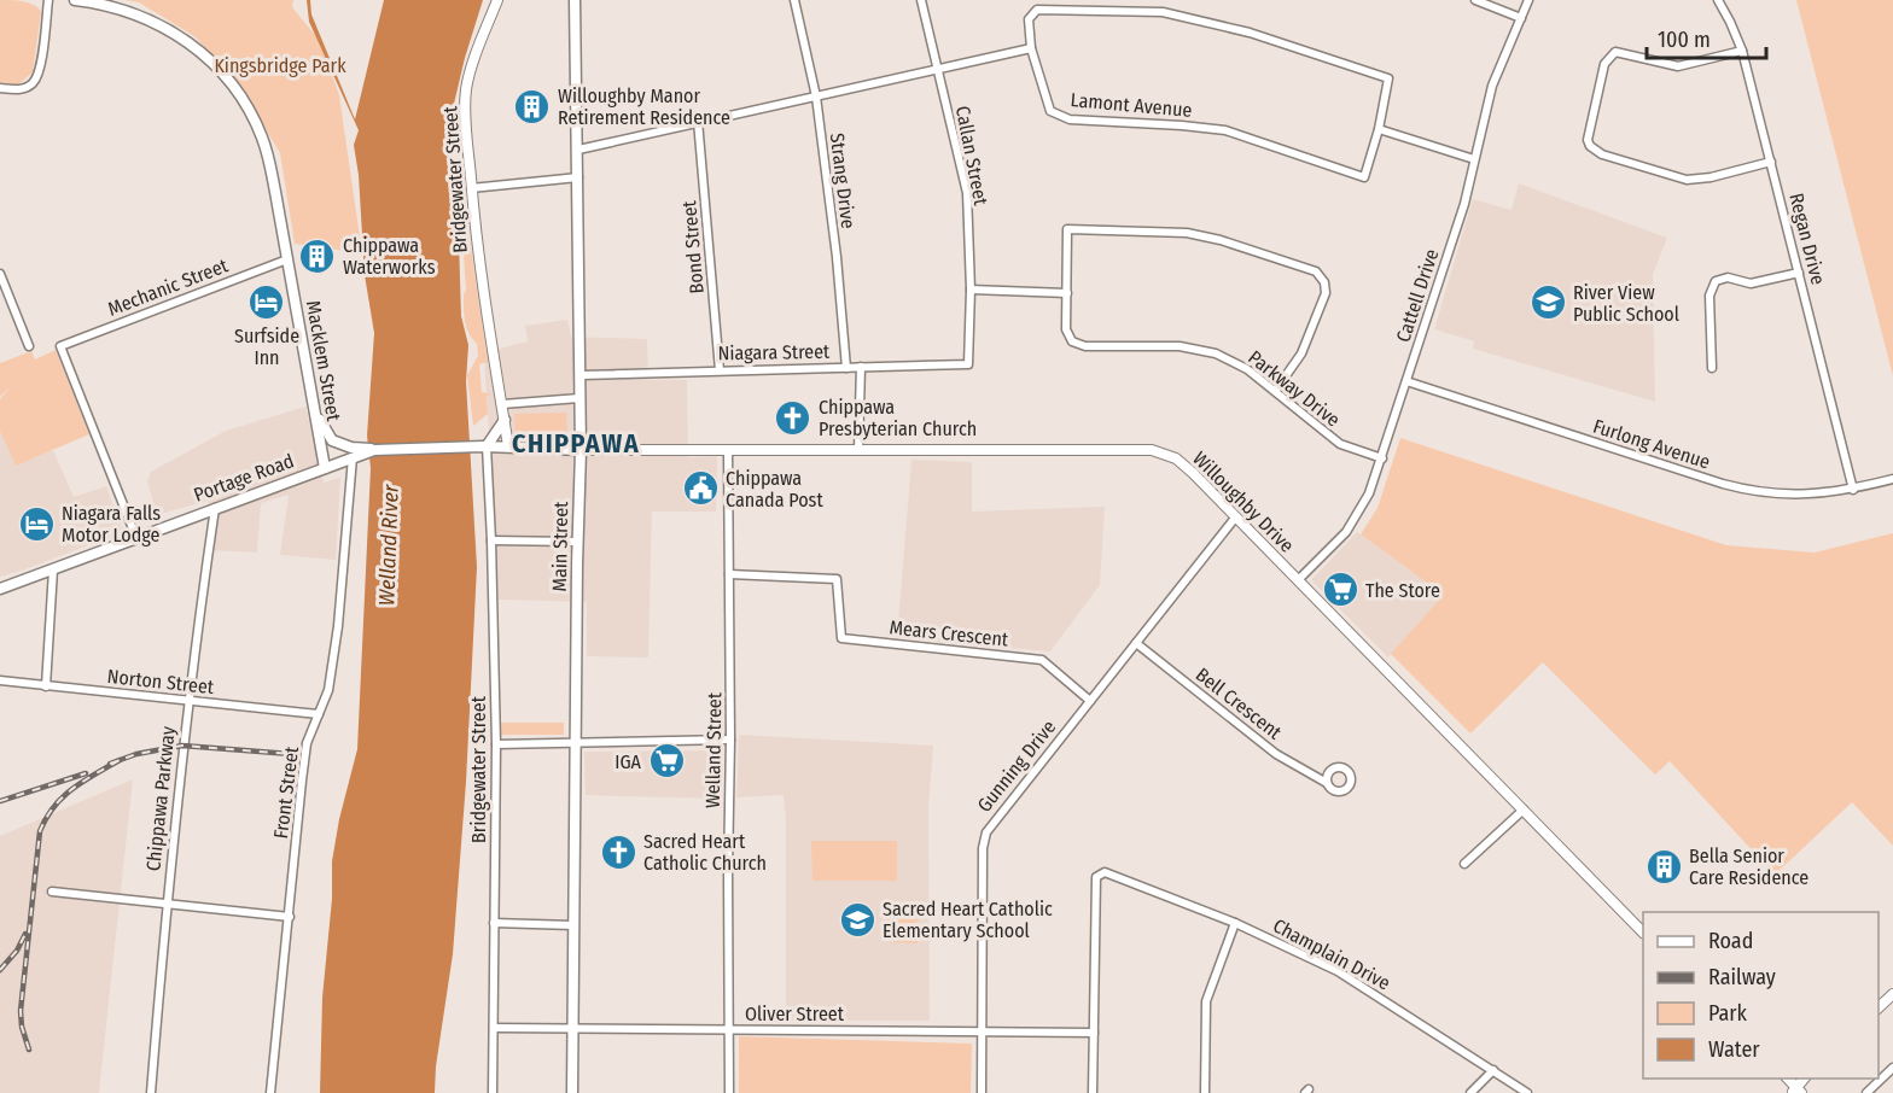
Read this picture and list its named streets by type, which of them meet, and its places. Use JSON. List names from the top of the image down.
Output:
{
  "streets": {
    "main road": ["Macklem Street", "Portage Road", "Main Street"],
    "street": [
      "Lamont Avenue",
      "Callan Street",
      "Bridgewater Street",
      "Strang Drive",
      "Regan Drive",
      "Bond Street",
      "Mechanic Street",
      "Cattell Drive",
      "Niagara Street",
      "Parkway Drive",
      "Furlong Avenue",
      "Willoughby Drive",
      "Mears Crescent",
      "Norton Street",
      "Bell Crescent",
      "Welland Street",
      "Gunning Drive",
      "Front Street",
      "Chippawa Parkway",
      "Champlain Drive",
      "Oliver Street"
    ]
  },
  "crossings": [
    ["Callan Street", "Niagara Street"],
    ["Bridgewater Street", "Portage Road"],
    ["Bridgewater Street", "Oliver Street"],
    ["Strang Drive", "Niagara Street"],
    ["Regan Drive", "Furlong Avenue"],
    ["Bond Street", "Niagara Street"],
    ["Mechanic Street", "Macklem Street"],
    ["Mechanic Street", "Portage Road"],
    ["Cattell Drive", "Parkway Drive"],
    ["Cattell Drive", "Furlong Avenue"],
    ["Cattell Drive", "Willoughby Drive"],
    ["Niagara Street", "Main Street"],
    ["Macklem Street", "Portage Road"],
    ["Portage Road", "Willoughby Drive"],
    ["Portage Road", "Main Street"],
    ["Portage Road", "Front Street"],
    ["Portage Road", "Chippawa Parkway"],
    ["Willoughby Drive", "Main Street"],
    ["Willoughby Drive", "Welland Street"],
    ["Willoughby Drive", "Gunning Drive"],
    ["Main Street", "Oliver Street"],
    ["Mears Crescent", "Welland Street"],
    ["Mears Crescent", "Gunning Drive"],
    ["Norton Street", "Front Street"],
    ["Norton Street", "Chippawa Parkway"],
    ["Bell Crescent", "Gunning Drive"],
    ["Welland Street", "Oliver Street"],
    ["Gunning Drive", "Oliver Street"],
    ["Champlain Drive", "Oliver Street"]
  ],
  "districts": ["CHIPPAWA"],
  "water": ["Welland River"],
  "parks": ["Kingsbridge Park"],
  "places": {
    "building": ["Willoughby Manor Retirement Residence", "Chippawa Waterworks", "Bella Senior Care Residence"],
    "hotel": ["Surfside Inn", "Niagara Falls Motor Lodge"],
    "school or university": ["River View Public School", "Sacred Heart Catholic Elementary School"],
    "church": ["Chippawa Presbyterian Church", "Sacred Heart Catholic Church"],
    "public building": ["Chippawa Canada Post"],
    "supermarket": ["The Store", "IGA"]
  },
  "legend": [
    "Road",
    "Railway",
    "Park",
    "Water"
  ],
  "scale_bar": "100 m"
}
